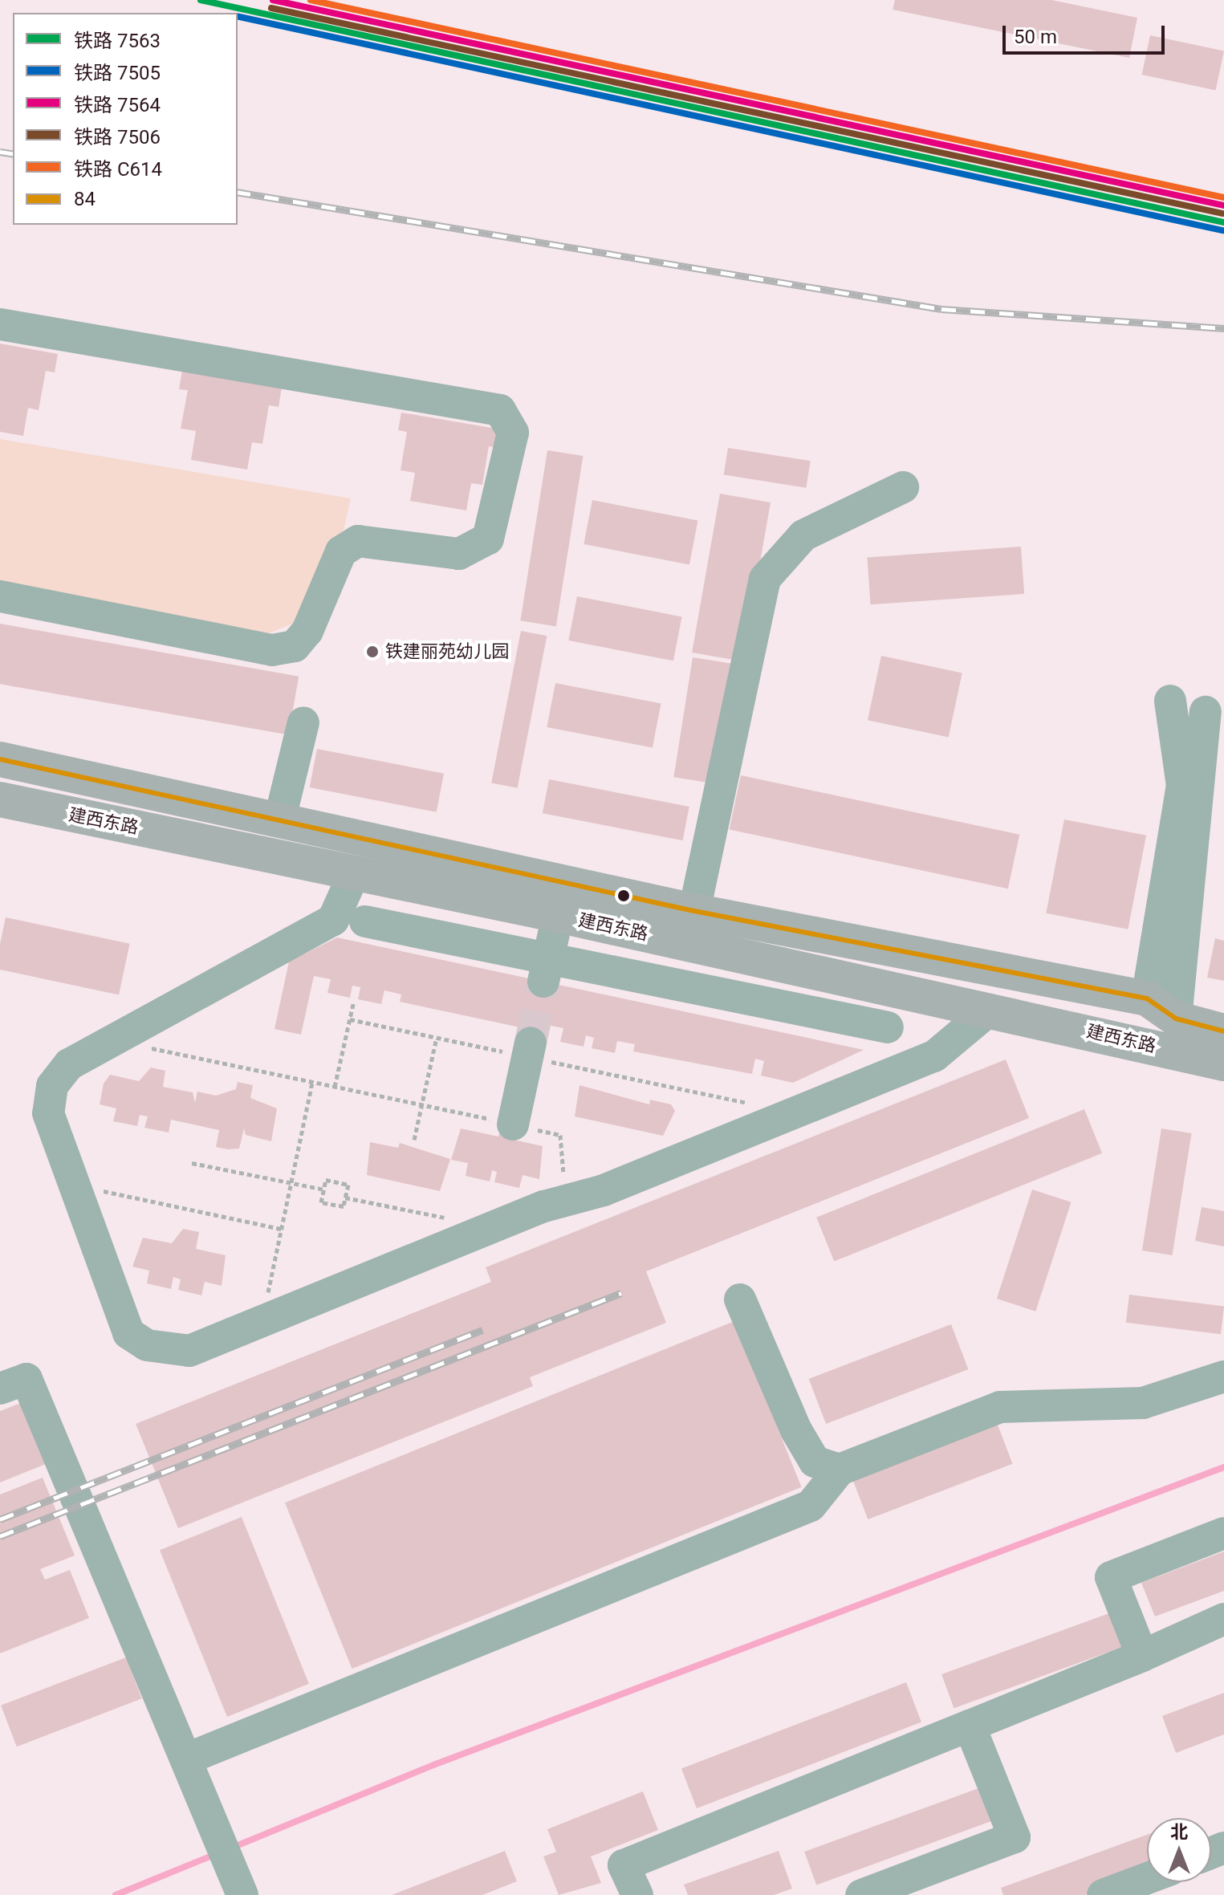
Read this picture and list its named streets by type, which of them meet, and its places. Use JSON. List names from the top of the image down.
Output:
{
  "streets": {
    "highway": ["建西东路"]
  },
  "places": ["铁建丽苑幼儿园"],
  "lines": [
    "rail line 7563",
    "rail line 7564",
    "rail line C614",
    "rail line 7506",
    "rail line 7505",
    "transit line 84"
  ],
  "legend": [
    "铁路 7563",
    "铁路 7505",
    "铁路 7564",
    "铁路 7506",
    "铁路 C614",
    "84"
  ],
  "scale_bar": "50 m",
  "north": "top"
}
